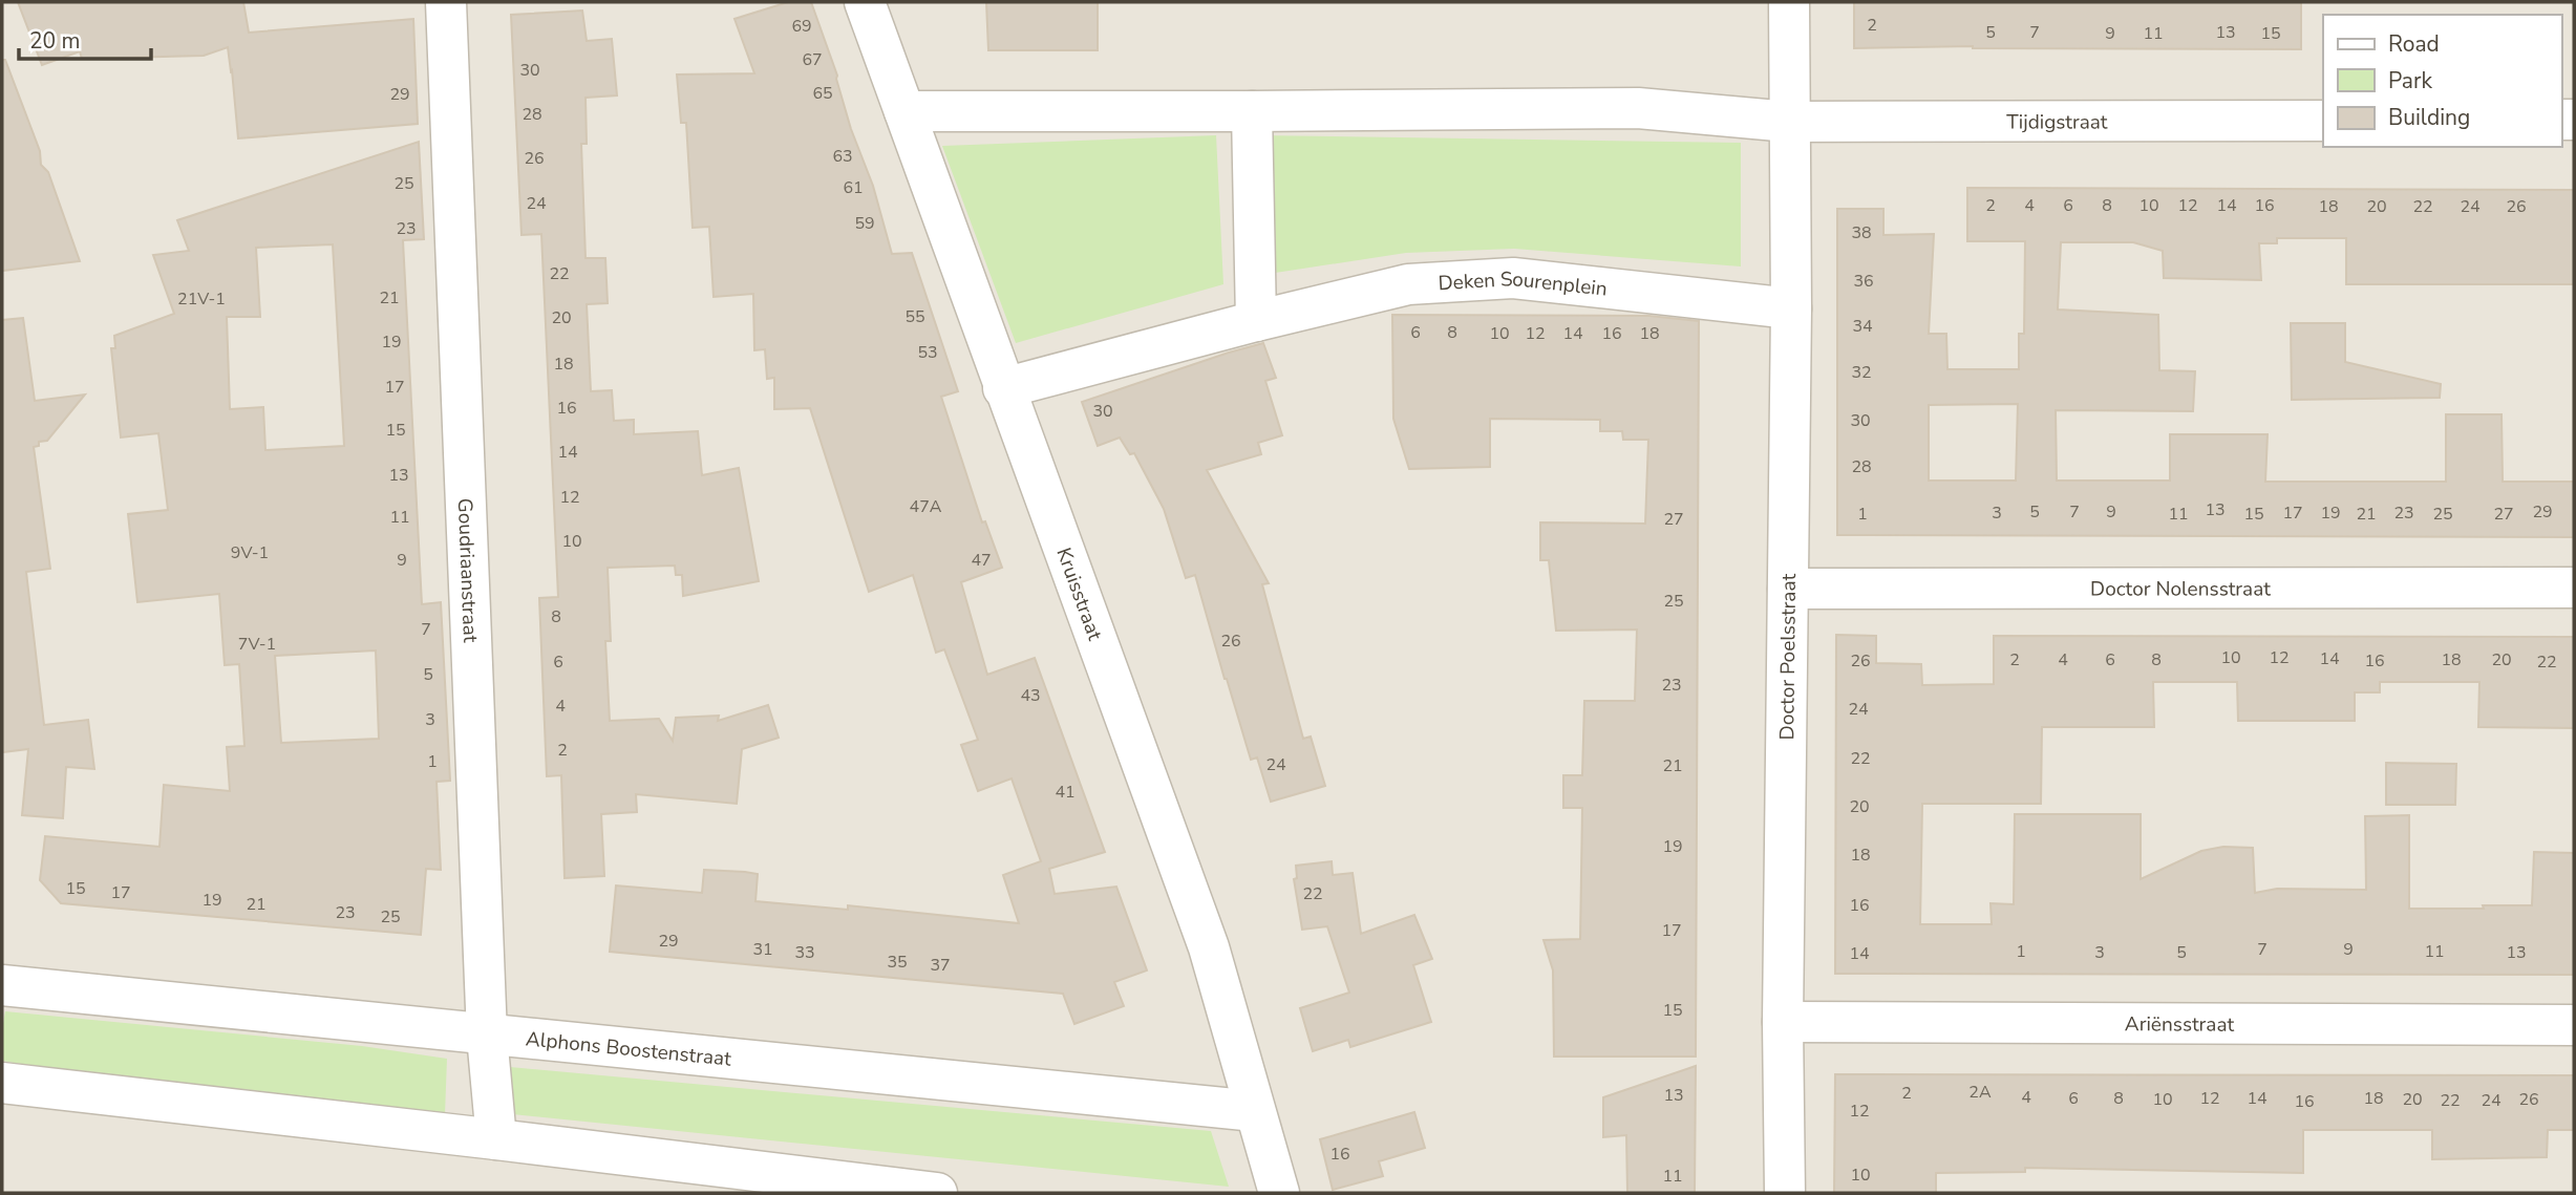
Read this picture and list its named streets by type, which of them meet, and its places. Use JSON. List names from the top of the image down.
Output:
{
  "streets": {
    "street": [
      "Tijdigstraat",
      "Deken Sourenplein",
      "Goudriaanstraat",
      "Doctor Nolensstraat",
      "Kruisstraat",
      "Doctor Poelsstraat",
      "Ariënsstraat",
      "Alphons Boostenstraat"
    ]
  },
  "crossings": [
    ["Tijdigstraat", "Doctor Poelsstraat"],
    ["Deken Sourenplein", "Kruisstraat"],
    ["Deken Sourenplein", "Doctor Poelsstraat"],
    ["Goudriaanstraat", "Alphons Boostenstraat"],
    ["Doctor Nolensstraat", "Doctor Poelsstraat"],
    ["Kruisstraat", "Alphons Boostenstraat"],
    ["Doctor Poelsstraat", "Ariënsstraat"]
  ],
  "house_numbers": [
    "2",
    "69",
    "5",
    "7",
    "13",
    "9",
    "11",
    "15",
    "67",
    "30",
    "65",
    "29",
    "28",
    "63",
    "26",
    "25",
    "61",
    "24",
    "2",
    "4",
    "6",
    "8",
    "10",
    "12",
    "14",
    "16",
    "18",
    "20",
    "22",
    "24",
    "26",
    "59",
    "23",
    "38",
    "22",
    "36",
    "21",
    "21V-1",
    "55",
    "20",
    "34",
    "6",
    "8",
    "10",
    "12",
    "14",
    "16",
    "18",
    "19",
    "53",
    "18",
    "32",
    "17",
    "16",
    "30",
    "30",
    "15",
    "14",
    "28",
    "13",
    "12",
    "47A",
    "13",
    "5",
    "7",
    "9",
    "29",
    "3",
    "17",
    "19",
    "23",
    "1",
    "11",
    "15",
    "21",
    "25",
    "27",
    "11",
    "27",
    "10",
    "9V-1",
    "9",
    "47",
    "25",
    "8",
    "7",
    "26",
    "7V-1",
    "10",
    "12",
    "14",
    "2",
    "4",
    "6",
    "8",
    "18",
    "20",
    "26",
    "16",
    "6",
    "22",
    "5",
    "23",
    "43",
    "4",
    "24",
    "3",
    "2",
    "22",
    "1",
    "24",
    "21",
    "41",
    "20",
    "19",
    "18",
    "15",
    "17",
    "22",
    "19",
    "21",
    "16",
    "23",
    "25",
    "17",
    "29",
    "31",
    "7",
    "9",
    "1",
    "11",
    "33",
    "3",
    "5",
    "13",
    "14",
    "35",
    "37",
    "15",
    "2A",
    "2",
    "13",
    "4",
    "6",
    "8",
    "12",
    "14",
    "18",
    "10",
    "20",
    "26",
    "22",
    "24",
    "16",
    "12",
    "16",
    "10",
    "11"
  ],
  "legend": ["Road", "Park", "Building"],
  "scale_bar": "20 m"
}
